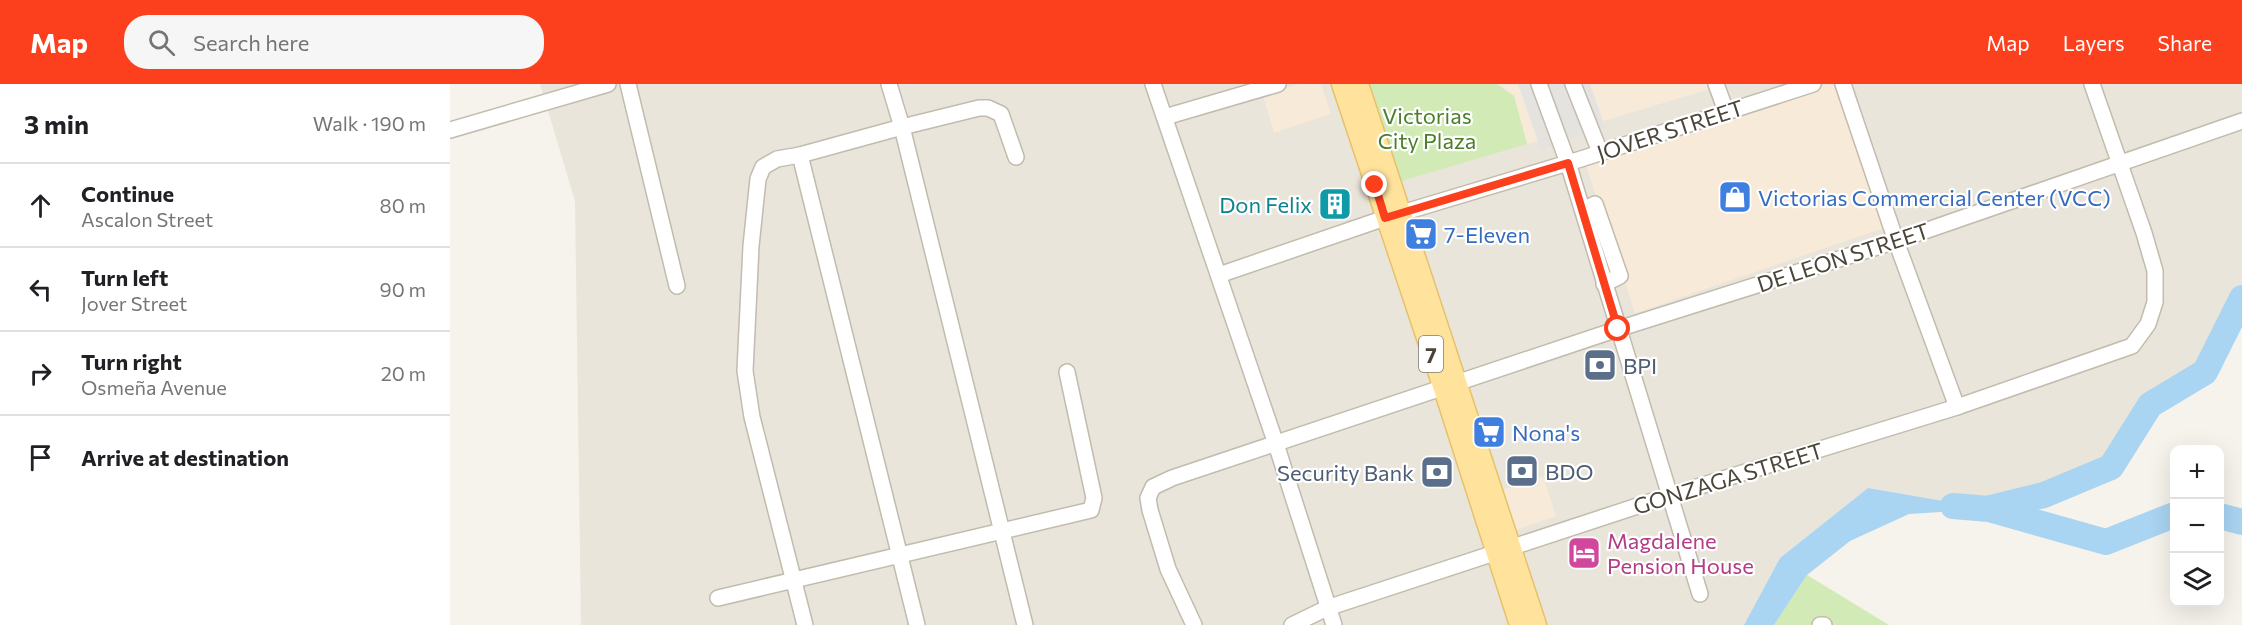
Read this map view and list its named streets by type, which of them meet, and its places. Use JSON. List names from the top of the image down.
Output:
{
  "streets": {
    "main road": ["7"],
    "street": ["JOVER STREET", "DE LEON STREET", "GONZAGA STREET"]
  },
  "crossings": [
    ["JOVER STREET", "7"],
    ["DE LEON STREET", "7"],
    ["DE LEON STREET", "GONZAGA STREET"],
    ["7", "GONZAGA STREET"]
  ],
  "parks": ["Victorias City Plaza"],
  "places": {
    "shop": ["Victorias Commercial Center (VCC)"],
    "building": ["Don Felix"],
    "supermarket": ["7-Eleven", "Nona's"],
    "bank": ["BPI", "BDO", "Security Bank"],
    "hotel": ["Magdalene Pension House"]
  },
  "page": {
    "header": "Map",
    "search": "Search here",
    "nav": ["Map", "Layers", "Share"],
    "heading": ["3 min", "Walk · 190 m"],
    "list": [
      ["Continue", "Ascalon Street", "80 m"],
      ["Turn left", "Jover Street", "90 m"],
      ["Turn right", "Osmeña Avenue", "20 m"],
      "Arrive at destination"
    ],
    "map_buttons": ["+", "−"]
  }
}
